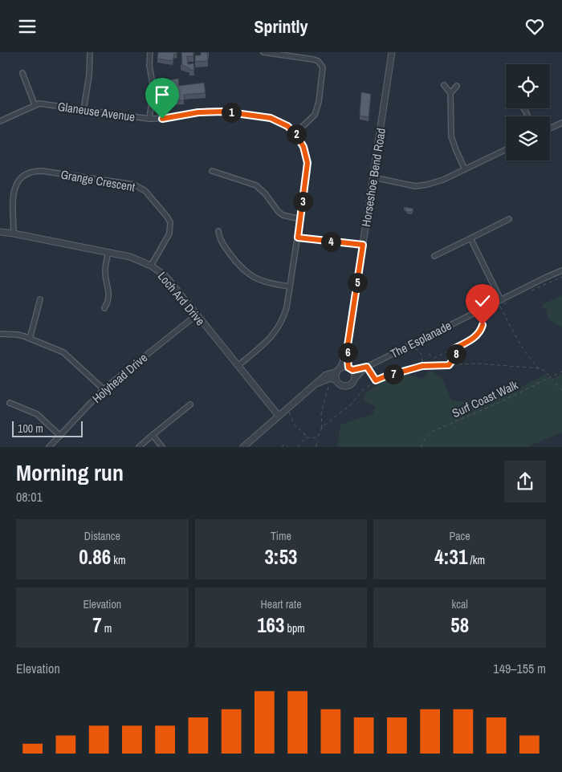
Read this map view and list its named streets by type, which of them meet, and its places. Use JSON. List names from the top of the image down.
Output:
{
  "streets": {
    "street": [
      "Glaneuse Avenue",
      "Horseshoe Bend Road",
      "Grange Crescent",
      "Loch Ard Drive",
      "The Esplanade",
      "Holyhead Drive"
    ],
    "path": ["Surf Coast Walk"]
  },
  "crossings": [
    ["Glaneuse Avenue", "Loch Ard Drive"],
    ["Horseshoe Bend Road", "The Esplanade"],
    ["Grange Crescent", "Loch Ard Drive"],
    ["Loch Ard Drive", "Holyhead Drive"]
  ],
  "scale_bar": "100 m",
  "page": {
    "header": "Sprintly",
    "pins": [
      "1",
      "2",
      "3",
      "4",
      "5",
      "6",
      "8",
      "7"
    ],
    "scale": "100 m",
    "heading": ["Morning run", "08:01"],
    "stats": [
      ["Distance", "0.86 km"],
      ["Time", "3:53"],
      ["Pace", "4:31 /km"],
      ["Elevation", "7 m"],
      ["Heart rate", "163 bpm"],
      ["kcal", "58"]
    ],
    "chart": ["Elevation", "149–155 m"]
  }
}
